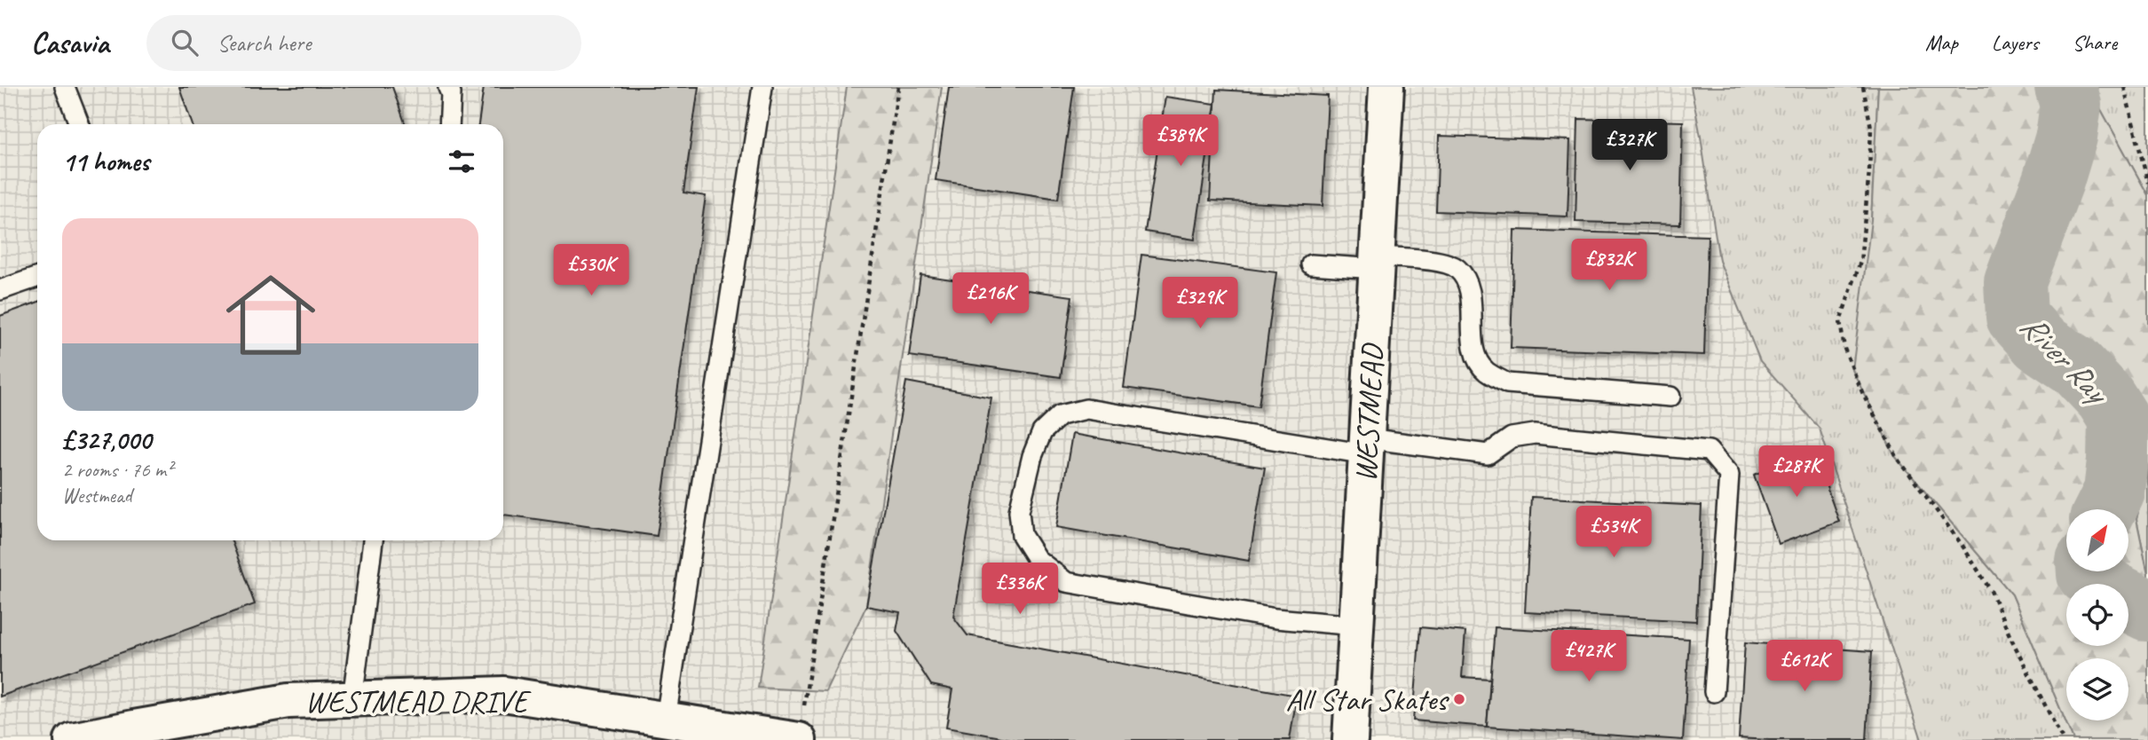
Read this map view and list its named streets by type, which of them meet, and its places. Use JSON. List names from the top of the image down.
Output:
{
  "streets": {
    "street": ["WESTMEAD", "WESTMEAD DRIVE"]
  },
  "water": ["River Ray"],
  "places": ["All Star Skates"],
  "north": "top right",
  "page": {
    "header": "Casavia",
    "search": "Search here",
    "nav": ["Map", "Layers", "Share"],
    "price": [
      "£389K",
      "£327K",
      "£832K",
      "£530K",
      "£216K",
      "£329K",
      "£287K",
      "£534K",
      "£336K",
      "£427K",
      "£612K"
    ],
    "heading": "11 homes",
    "list": [
      {
        "name": "£327,000",
        "note": "2 rooms · 76 m² · Westmead"
      }
    ]
  }
}
